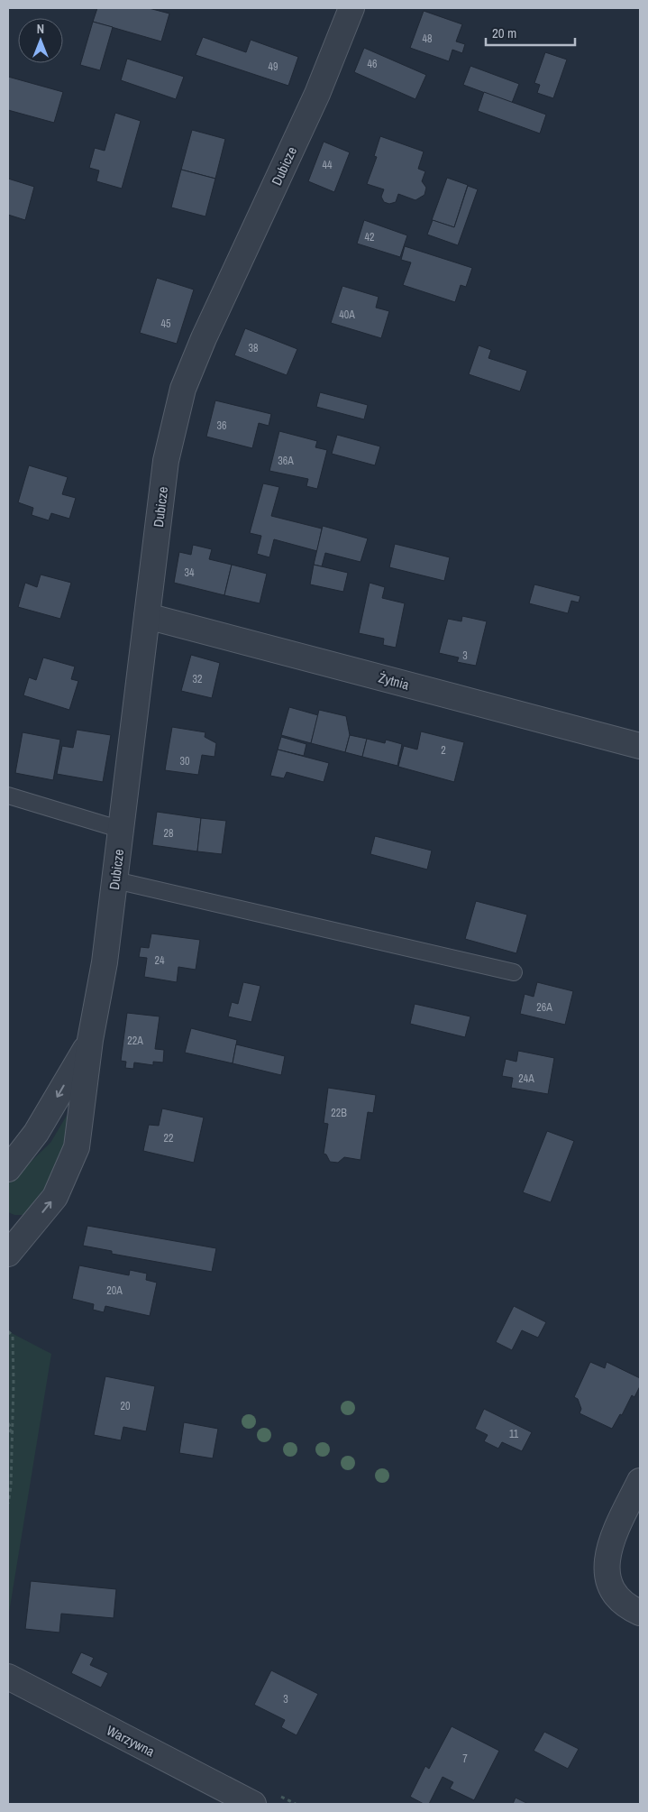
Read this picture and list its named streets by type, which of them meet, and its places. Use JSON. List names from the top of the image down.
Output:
{
  "streets": {
    "street": ["Dubicze", "Żytnia", "Warzywna"]
  },
  "crossings": [
    ["Dubicze", "Żytnia"]
  ],
  "house_numbers": [
    "48",
    "46",
    "49",
    "44",
    "42",
    "40A",
    "45",
    "38",
    "36",
    "36A",
    "34",
    "3",
    "32",
    "2",
    "30",
    "28",
    "24",
    "26A",
    "22A",
    "24A",
    "22B",
    "22",
    "20A",
    "20",
    "11",
    "3",
    "7"
  ],
  "scale_bar": "20 m",
  "north": "top"
}
